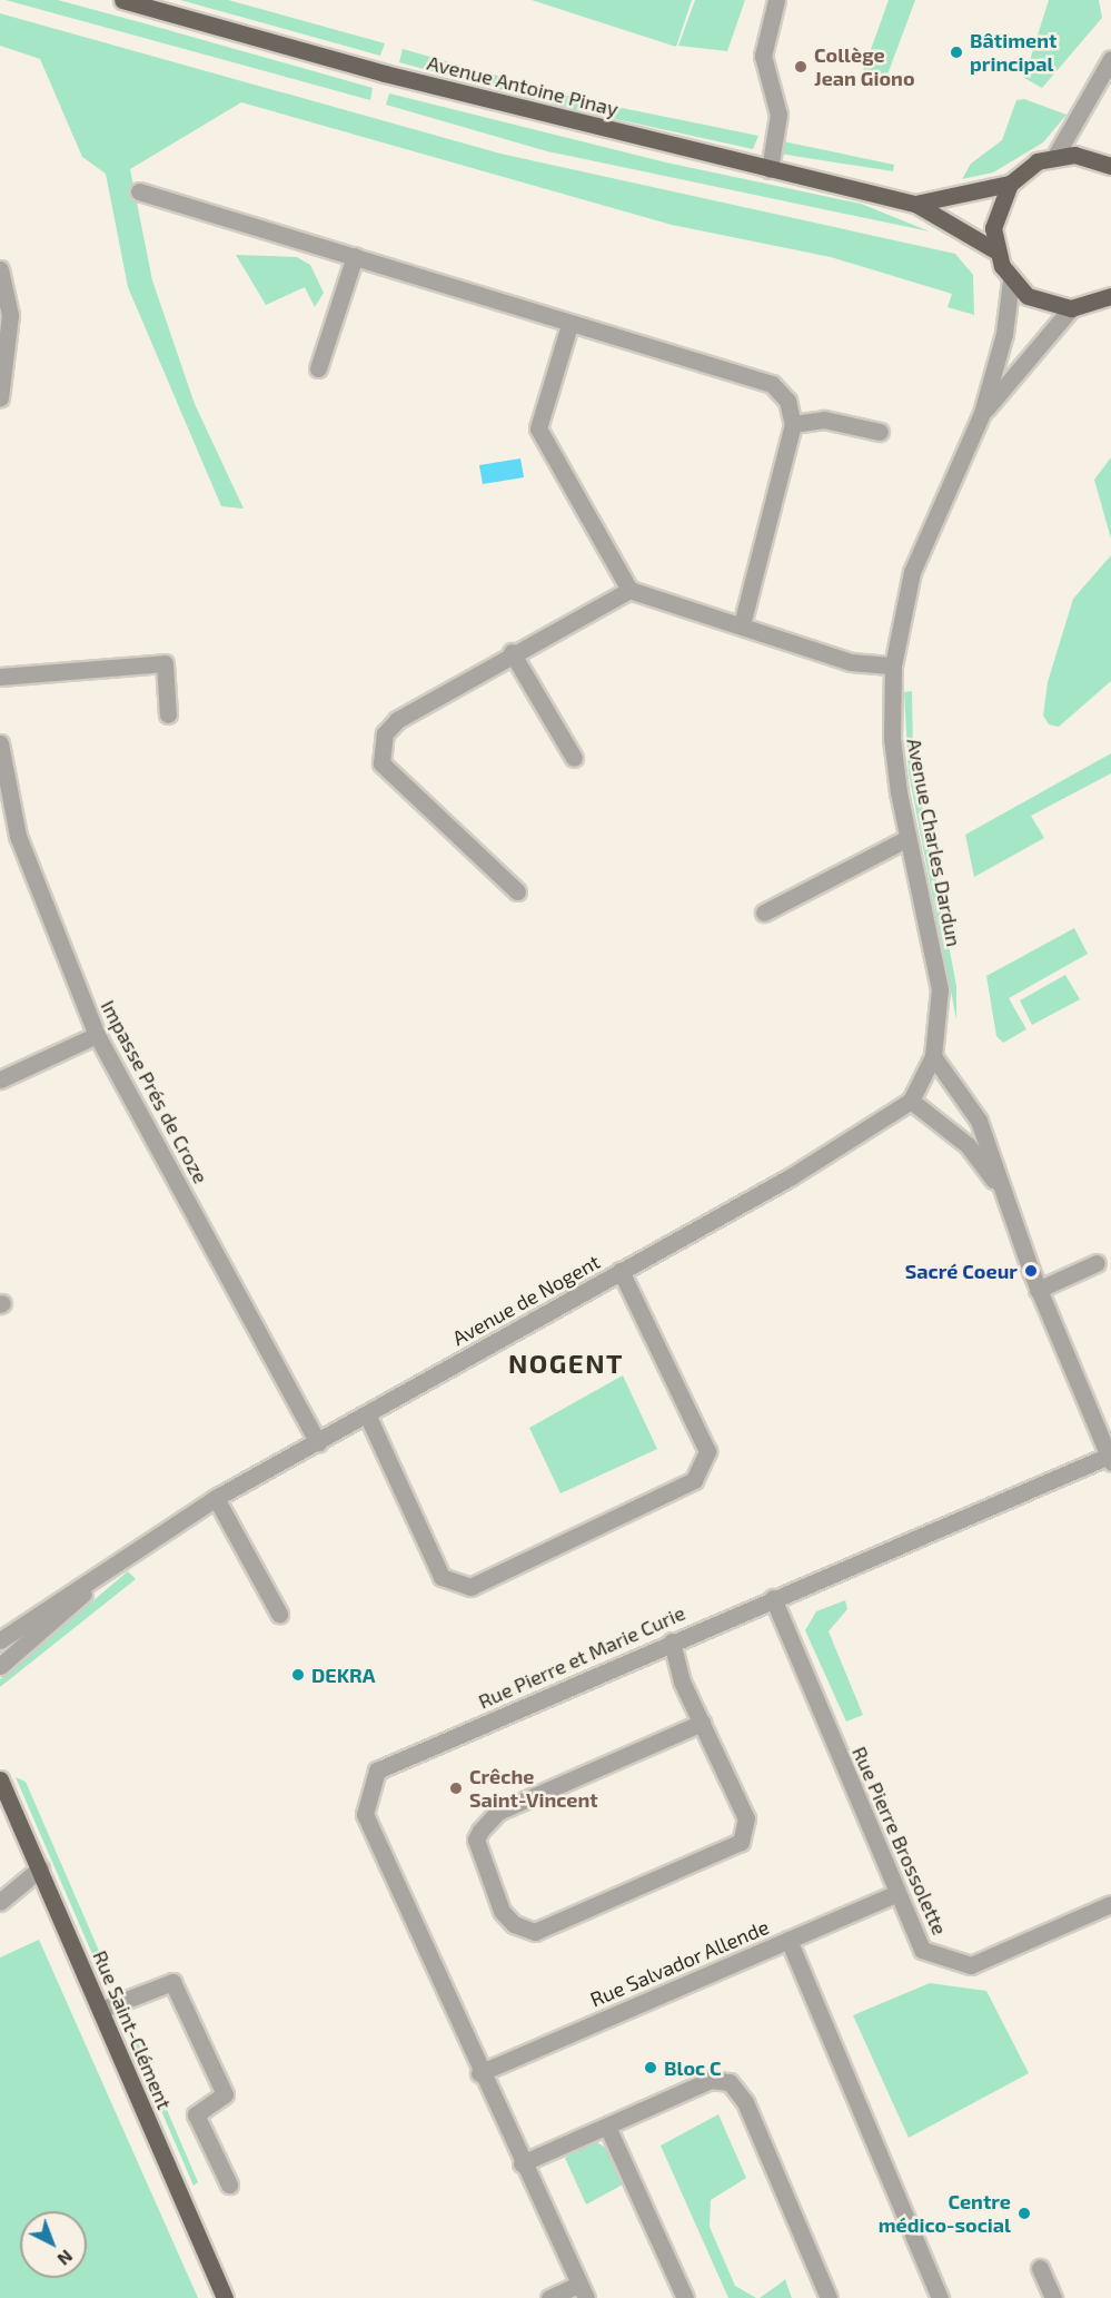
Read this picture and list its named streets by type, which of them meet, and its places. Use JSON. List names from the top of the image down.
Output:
{
  "streets": {
    "main road": ["Avenue Antoine Pinay", "Rue Saint-Clément"],
    "street": [
      "Avenue Charles Dardun",
      "Impasse Prés de Croze",
      "Avenue de Nogent",
      "Rue Pierre et Marie Curie",
      "Rue Pierre Brossolette",
      "Rue Salvador Allende"
    ]
  },
  "crossings": [
    ["Avenue Charles Dardun", "Avenue de Nogent"],
    ["Impasse Prés de Croze", "Avenue de Nogent"],
    ["Rue Pierre et Marie Curie", "Rue Pierre Brossolette"],
    ["Rue Pierre et Marie Curie", "Rue Salvador Allende"],
    ["Rue Pierre Brossolette", "Rue Salvador Allende"]
  ],
  "districts": ["NOGENT"],
  "places": [
    "Bâtiment principal",
    "Collège Jean Giono",
    "Sacré Coeur",
    "DEKRA",
    "Crêche Saint-Vincent",
    "Bloc C",
    "Centre médico-social"
  ],
  "north": "bottom right"
}
